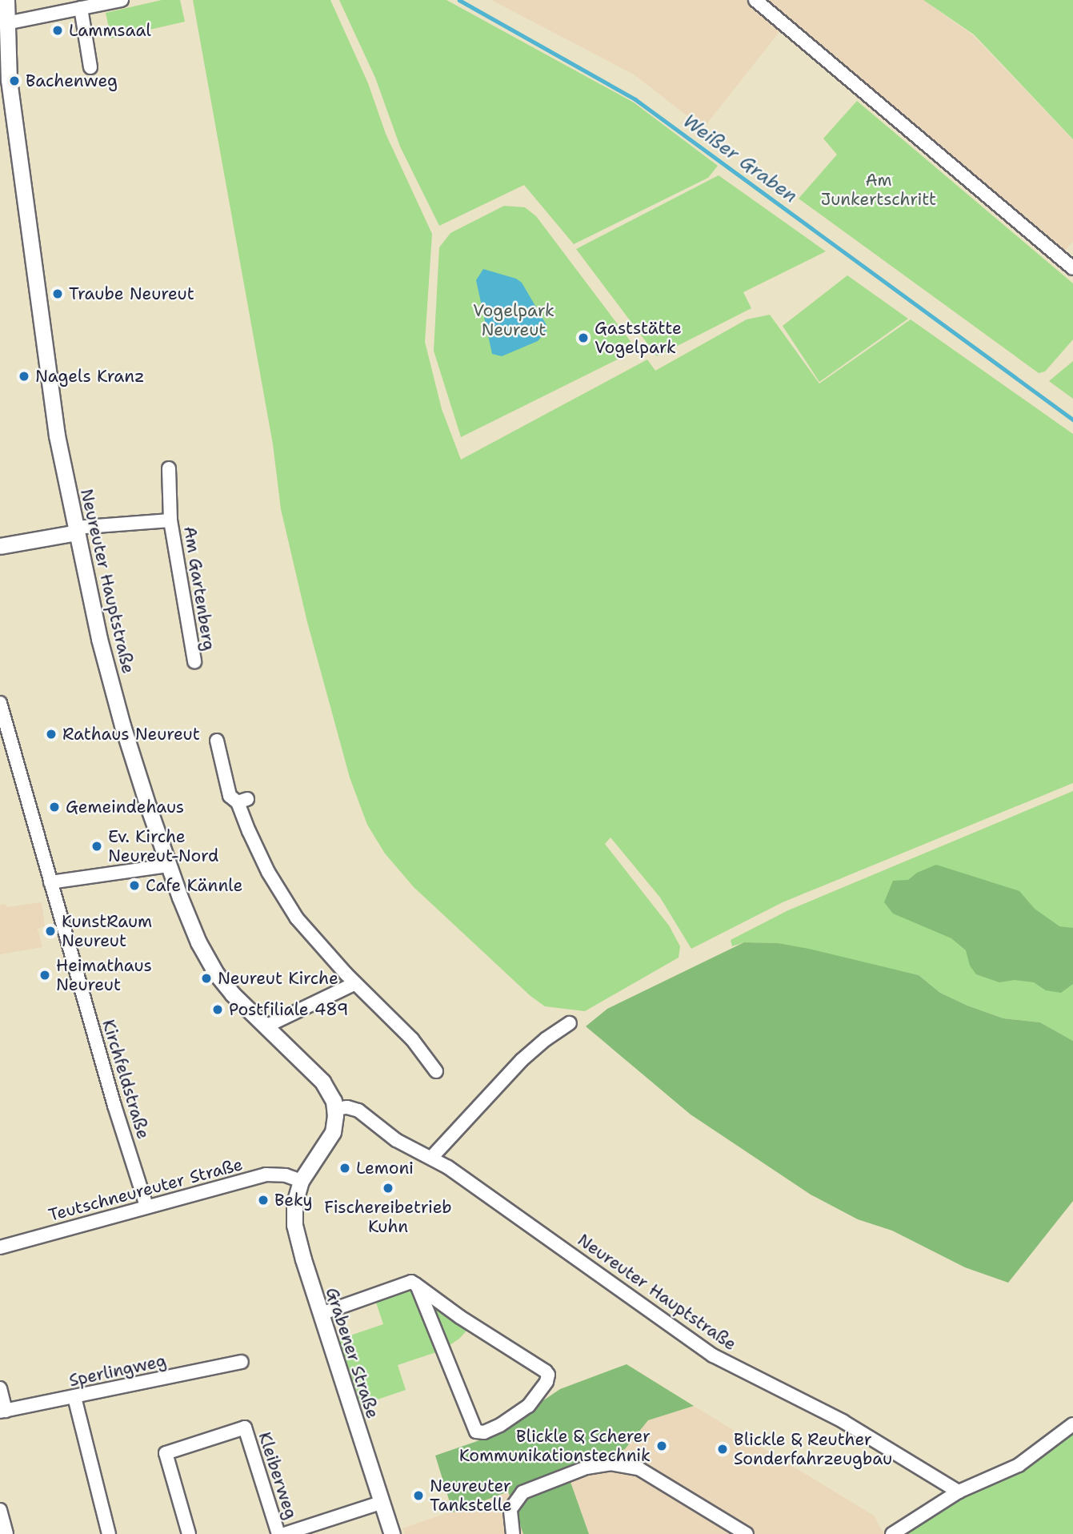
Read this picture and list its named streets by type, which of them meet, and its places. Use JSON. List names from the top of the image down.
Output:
{
  "streets": {
    "street": [
      "Neureuter Hauptstraße",
      "Am Gartenberg",
      "Kirchfeldstraße",
      "Teutschneureuter Straße",
      "Grabener Straße",
      "Sperlingweg",
      "Kleiberweg"
    ]
  },
  "crossings": [
    ["Neureuter Hauptstraße", "Am Gartenberg"],
    ["Kirchfeldstraße", "Teutschneureuter Straße"],
    ["Teutschneureuter Straße", "Grabener Straße"]
  ],
  "water": ["Weißer Graben"],
  "parks": ["Am Junkertschritt", "Vogelpark Neureut"],
  "places": [
    "Lammsaal",
    "Bachenweg",
    "Traube Neureut",
    "Gaststätte Vogelpark",
    "Nagels Kranz",
    "Rathaus Neureut",
    "Gemeindehaus",
    "Ev. Kirche Neureut-Nord",
    "Cafe Kännle",
    "KunstRaum Neureut",
    "Heimathaus Neureut",
    "Neureut Kirche",
    "Postfiliale 489",
    "Lemoni",
    "Fischereibetrieb Kuhn",
    "Beky",
    "Blickle & Scherer Kommunikationstechnik",
    "Blickle & Reuther Sonderfahrzeugbau",
    "Neureuter Tankstelle"
  ]
}
